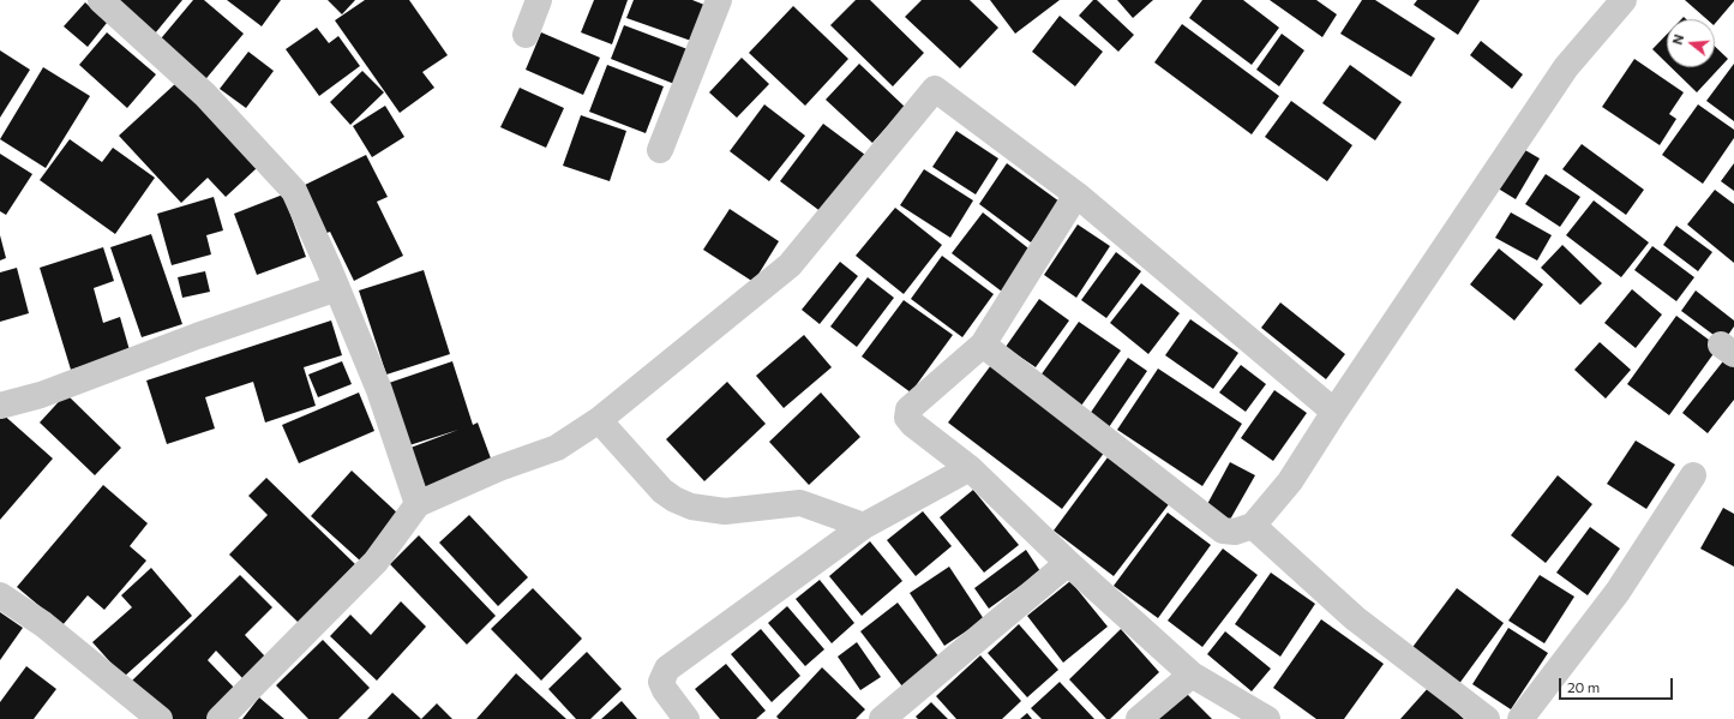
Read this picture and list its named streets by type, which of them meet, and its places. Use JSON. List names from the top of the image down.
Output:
{
  "scale_bar": "20 m",
  "north": "left"
}
